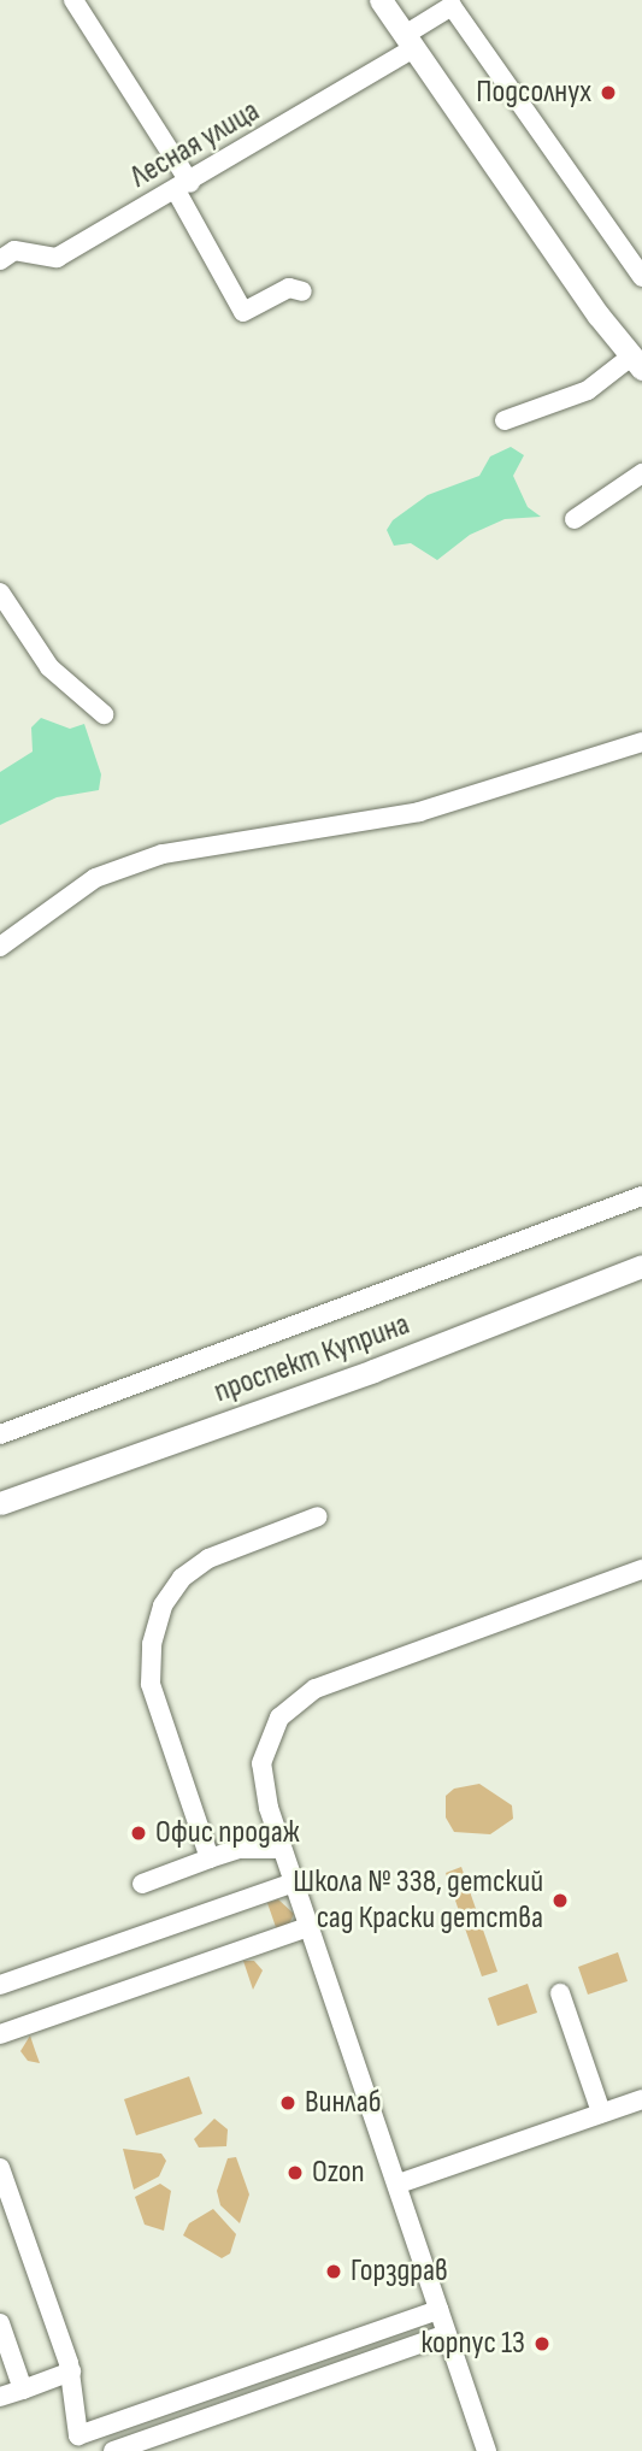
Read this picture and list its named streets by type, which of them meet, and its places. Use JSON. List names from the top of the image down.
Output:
{
  "streets": {
    "main road": ["проспект Куприна"],
    "street": ["Лесная улица"]
  },
  "places": [
    "Подсолнух",
    "Офис продаж",
    "Школа № 338, детский сад Краски детства",
    "Винлаб",
    "Ozon",
    "Горздрав",
    "корпус 13"
  ]
}
